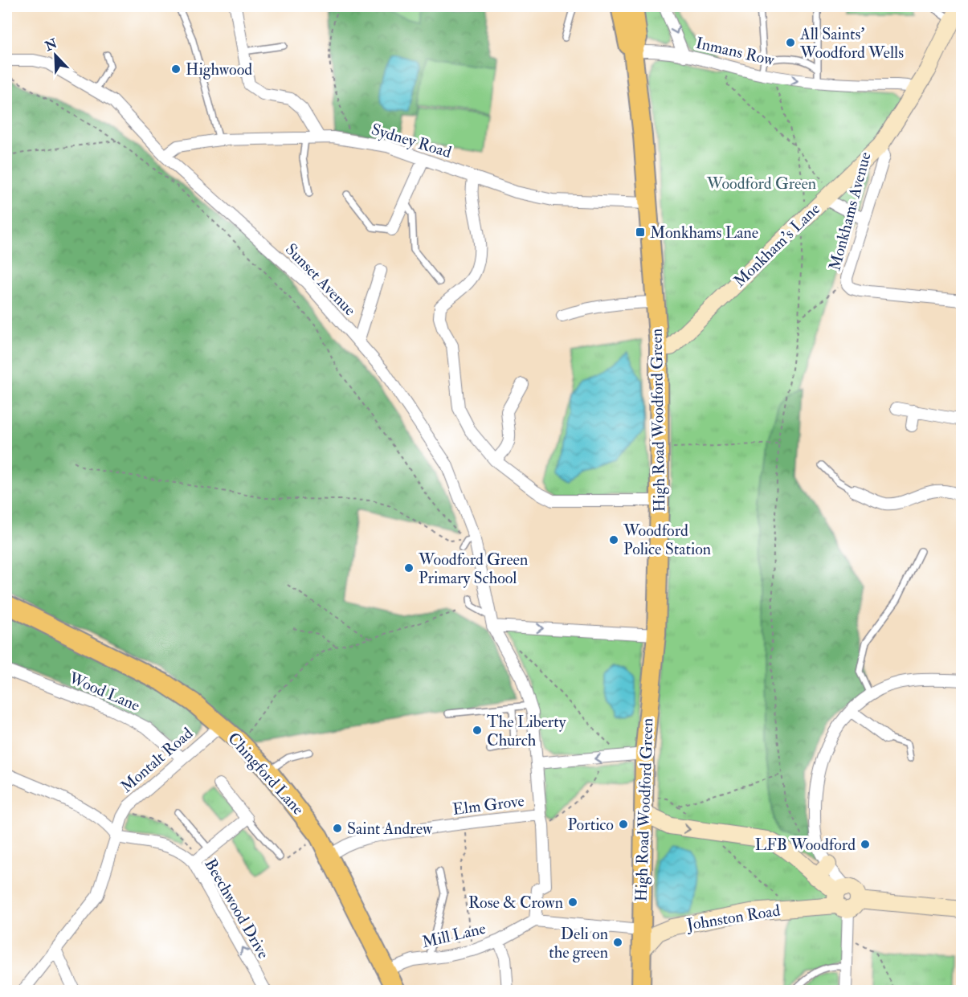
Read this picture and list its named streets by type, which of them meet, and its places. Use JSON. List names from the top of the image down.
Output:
{
  "streets": {
    "main road": ["High Road Woodford Green", "Chingford Lane"],
    "street": [
      "Inmans Row",
      "Sydney Road",
      "Monkhams Avenue",
      "Monkham's Lane",
      "Sunset Avenue",
      "Wood Lane",
      "Montalt Road",
      "Elm Grove",
      "Beechwood Drive",
      "Johnston Road",
      "Mill Lane"
    ]
  },
  "crossings": [
    ["Inmans Row", "Monkham's Lane"],
    ["Inmans Row", "High Road Woodford Green"],
    ["Sydney Road", "Sunset Avenue"],
    ["Sydney Road", "High Road Woodford Green"],
    ["Monkhams Avenue", "Monkham's Lane"],
    ["Monkham's Lane", "High Road Woodford Green"],
    ["Sunset Avenue", "Elm Grove"],
    ["Sunset Avenue", "Mill Lane"],
    ["High Road Woodford Green", "Johnston Road"],
    ["Wood Lane", "Montalt Road"],
    ["Montalt Road", "Chingford Lane"],
    ["Montalt Road", "Beechwood Drive"],
    ["Chingford Lane", "Elm Grove"],
    ["Chingford Lane", "Mill Lane"]
  ],
  "one_way": ["Beechwood Drive"],
  "parks": ["Woodford Green"],
  "places": {
    "other": [
      "All Saints' Woodford Wells",
      "Highwood",
      "Woodford Police Station",
      "Woodford Green Primary School",
      "The Liberty Church",
      "Portico",
      "Saint Andrew",
      "LFB Woodford",
      "Rose & Crown",
      "Deli on the green"
    ],
    "transit": ["Monkhams Lane"]
  },
  "north": "top left"
}
